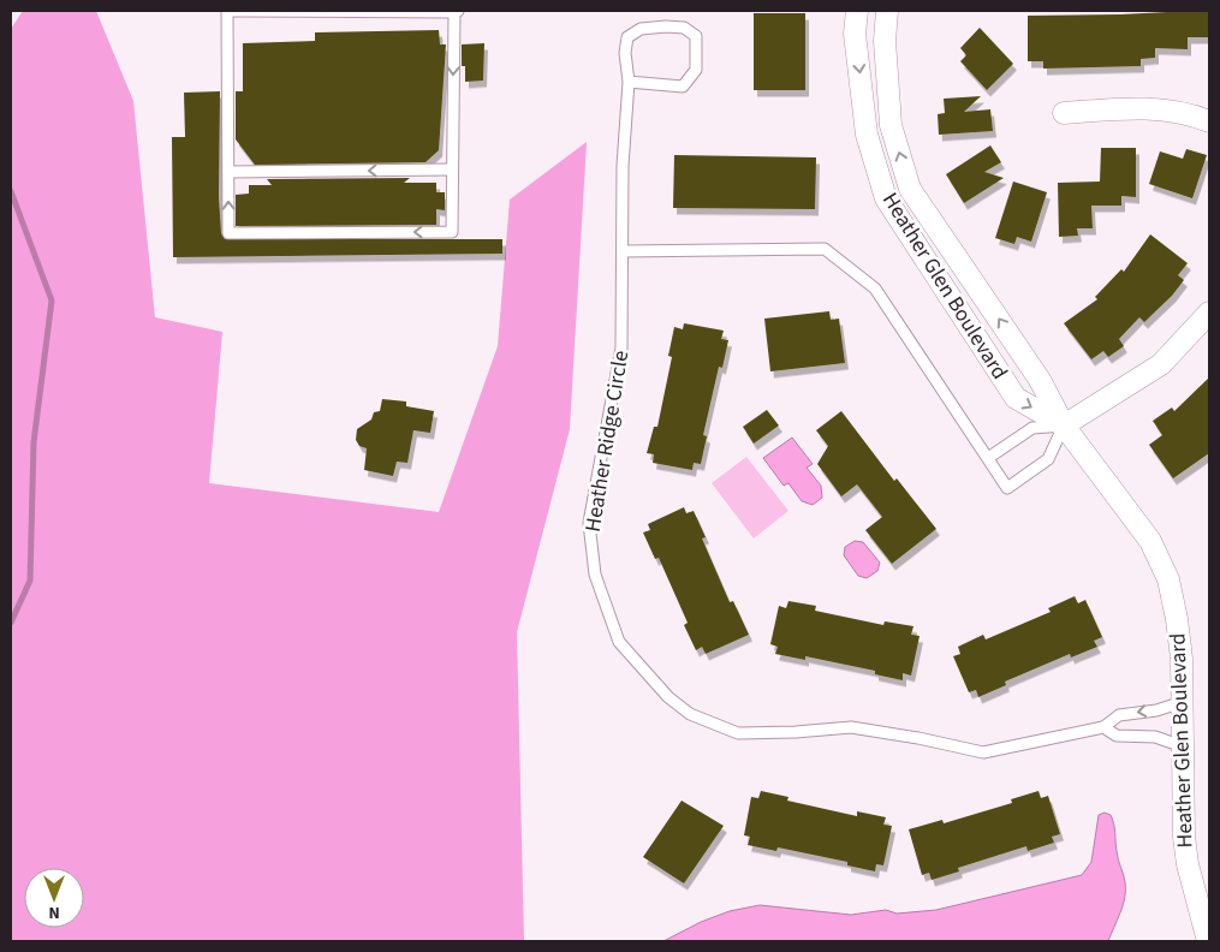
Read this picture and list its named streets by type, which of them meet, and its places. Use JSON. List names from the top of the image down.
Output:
{
  "streets": {
    "street": ["Heather Glen Boulevard"],
    "lane": ["Heather Ridge Circle"]
  },
  "crossings": [
    ["Heather Glen Boulevard", "Heather Ridge Circle"]
  ],
  "north": "bottom"
}
